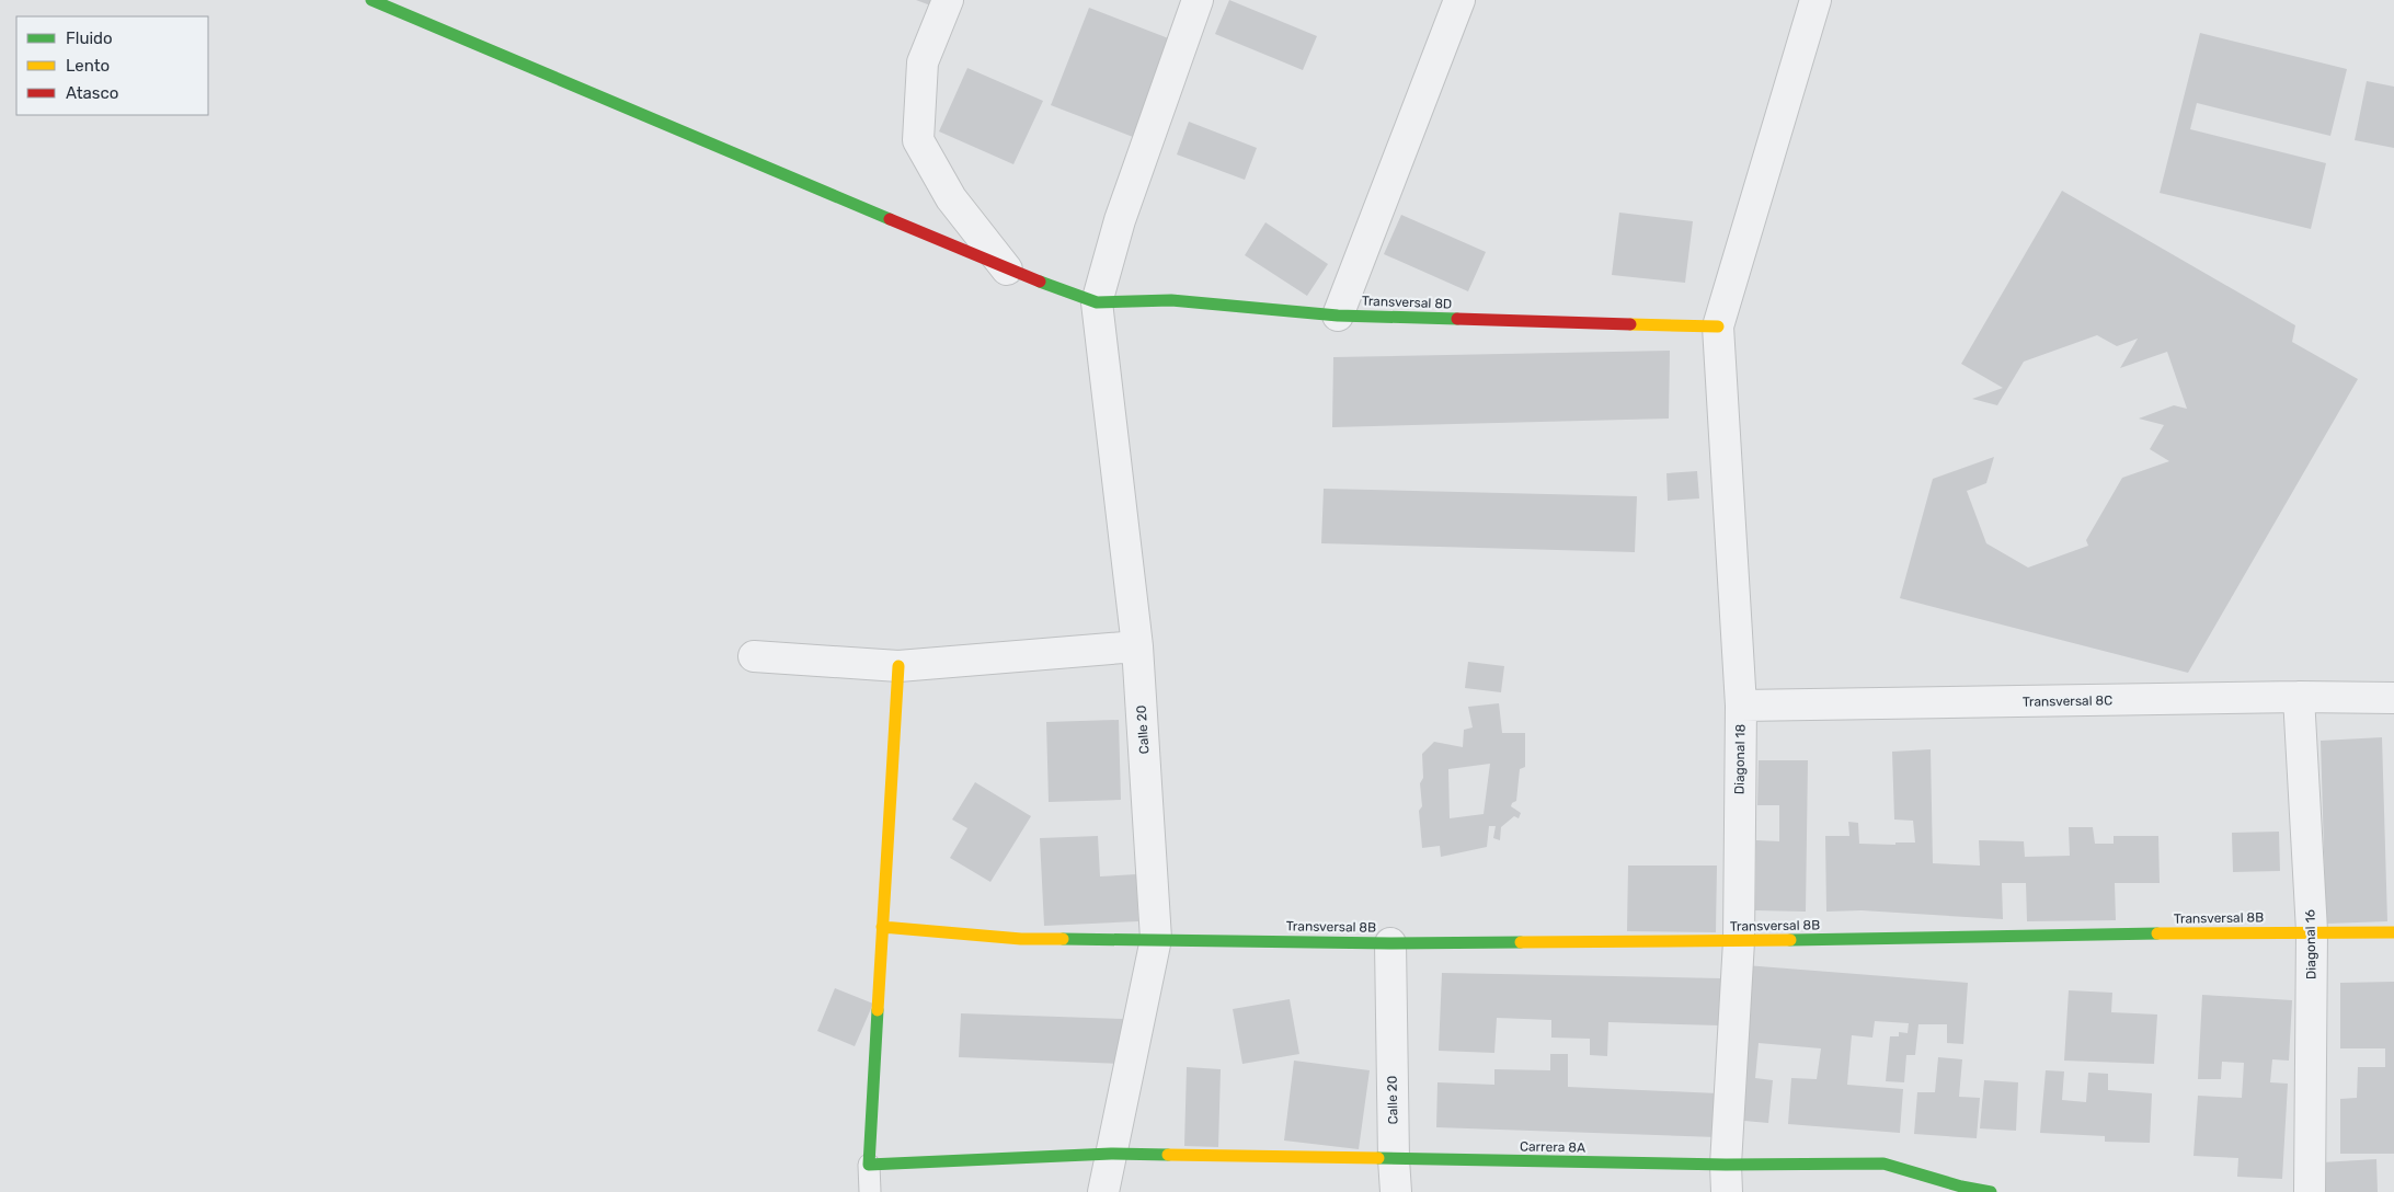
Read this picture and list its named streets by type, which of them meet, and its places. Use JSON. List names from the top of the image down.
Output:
{
  "streets": {
    "street": [
      "Transversal 8D",
      "Transversal 8C",
      "Calle 20",
      "Diagonal 18",
      "Transversal 8B",
      "Diagonal 16",
      "Carrera 8A"
    ]
  },
  "crossings": [
    ["Transversal 8D", "Calle 20"],
    ["Transversal 8D", "Diagonal 18"],
    ["Transversal 8C", "Diagonal 18"],
    ["Transversal 8C", "Diagonal 16"],
    ["Calle 20", "Transversal 8B"],
    ["Calle 20", "Carrera 8A"],
    ["Diagonal 18", "Transversal 8B"],
    ["Diagonal 18", "Carrera 8A"],
    ["Transversal 8B", "Diagonal 16"]
  ],
  "legend": ["Fluido", "Lento", "Atasco"]
}
